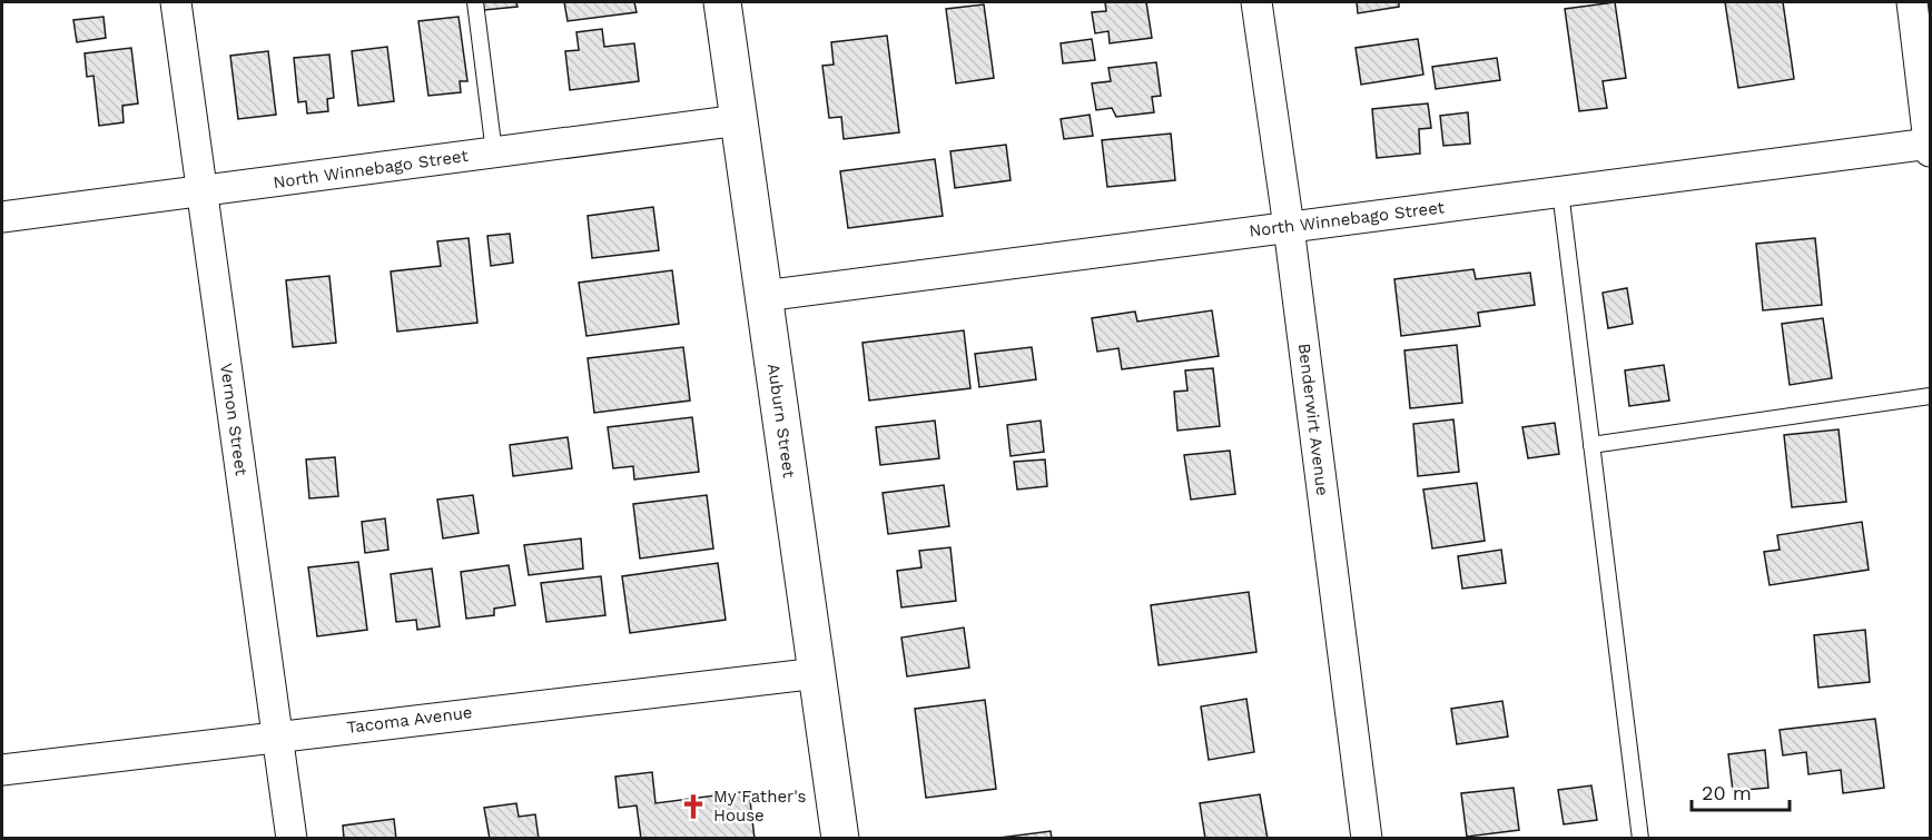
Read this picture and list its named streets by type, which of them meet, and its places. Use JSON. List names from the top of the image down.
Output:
{
  "streets": {
    "main road": ["Auburn Street"],
    "street": [
      "North Winnebago Street",
      "Vernon Street",
      "Benderwirt Avenue",
      "Tacoma Avenue"
    ]
  },
  "crossings": [
    ["North Winnebago Street", "Vernon Street"],
    ["North Winnebago Street", "Benderwirt Avenue"],
    ["North Winnebago Street", "Auburn Street"],
    ["Vernon Street", "Tacoma Avenue"],
    ["Auburn Street", "Tacoma Avenue"]
  ],
  "places": {
    "church": ["My Father's House"]
  },
  "scale_bar": "20 m"
}
